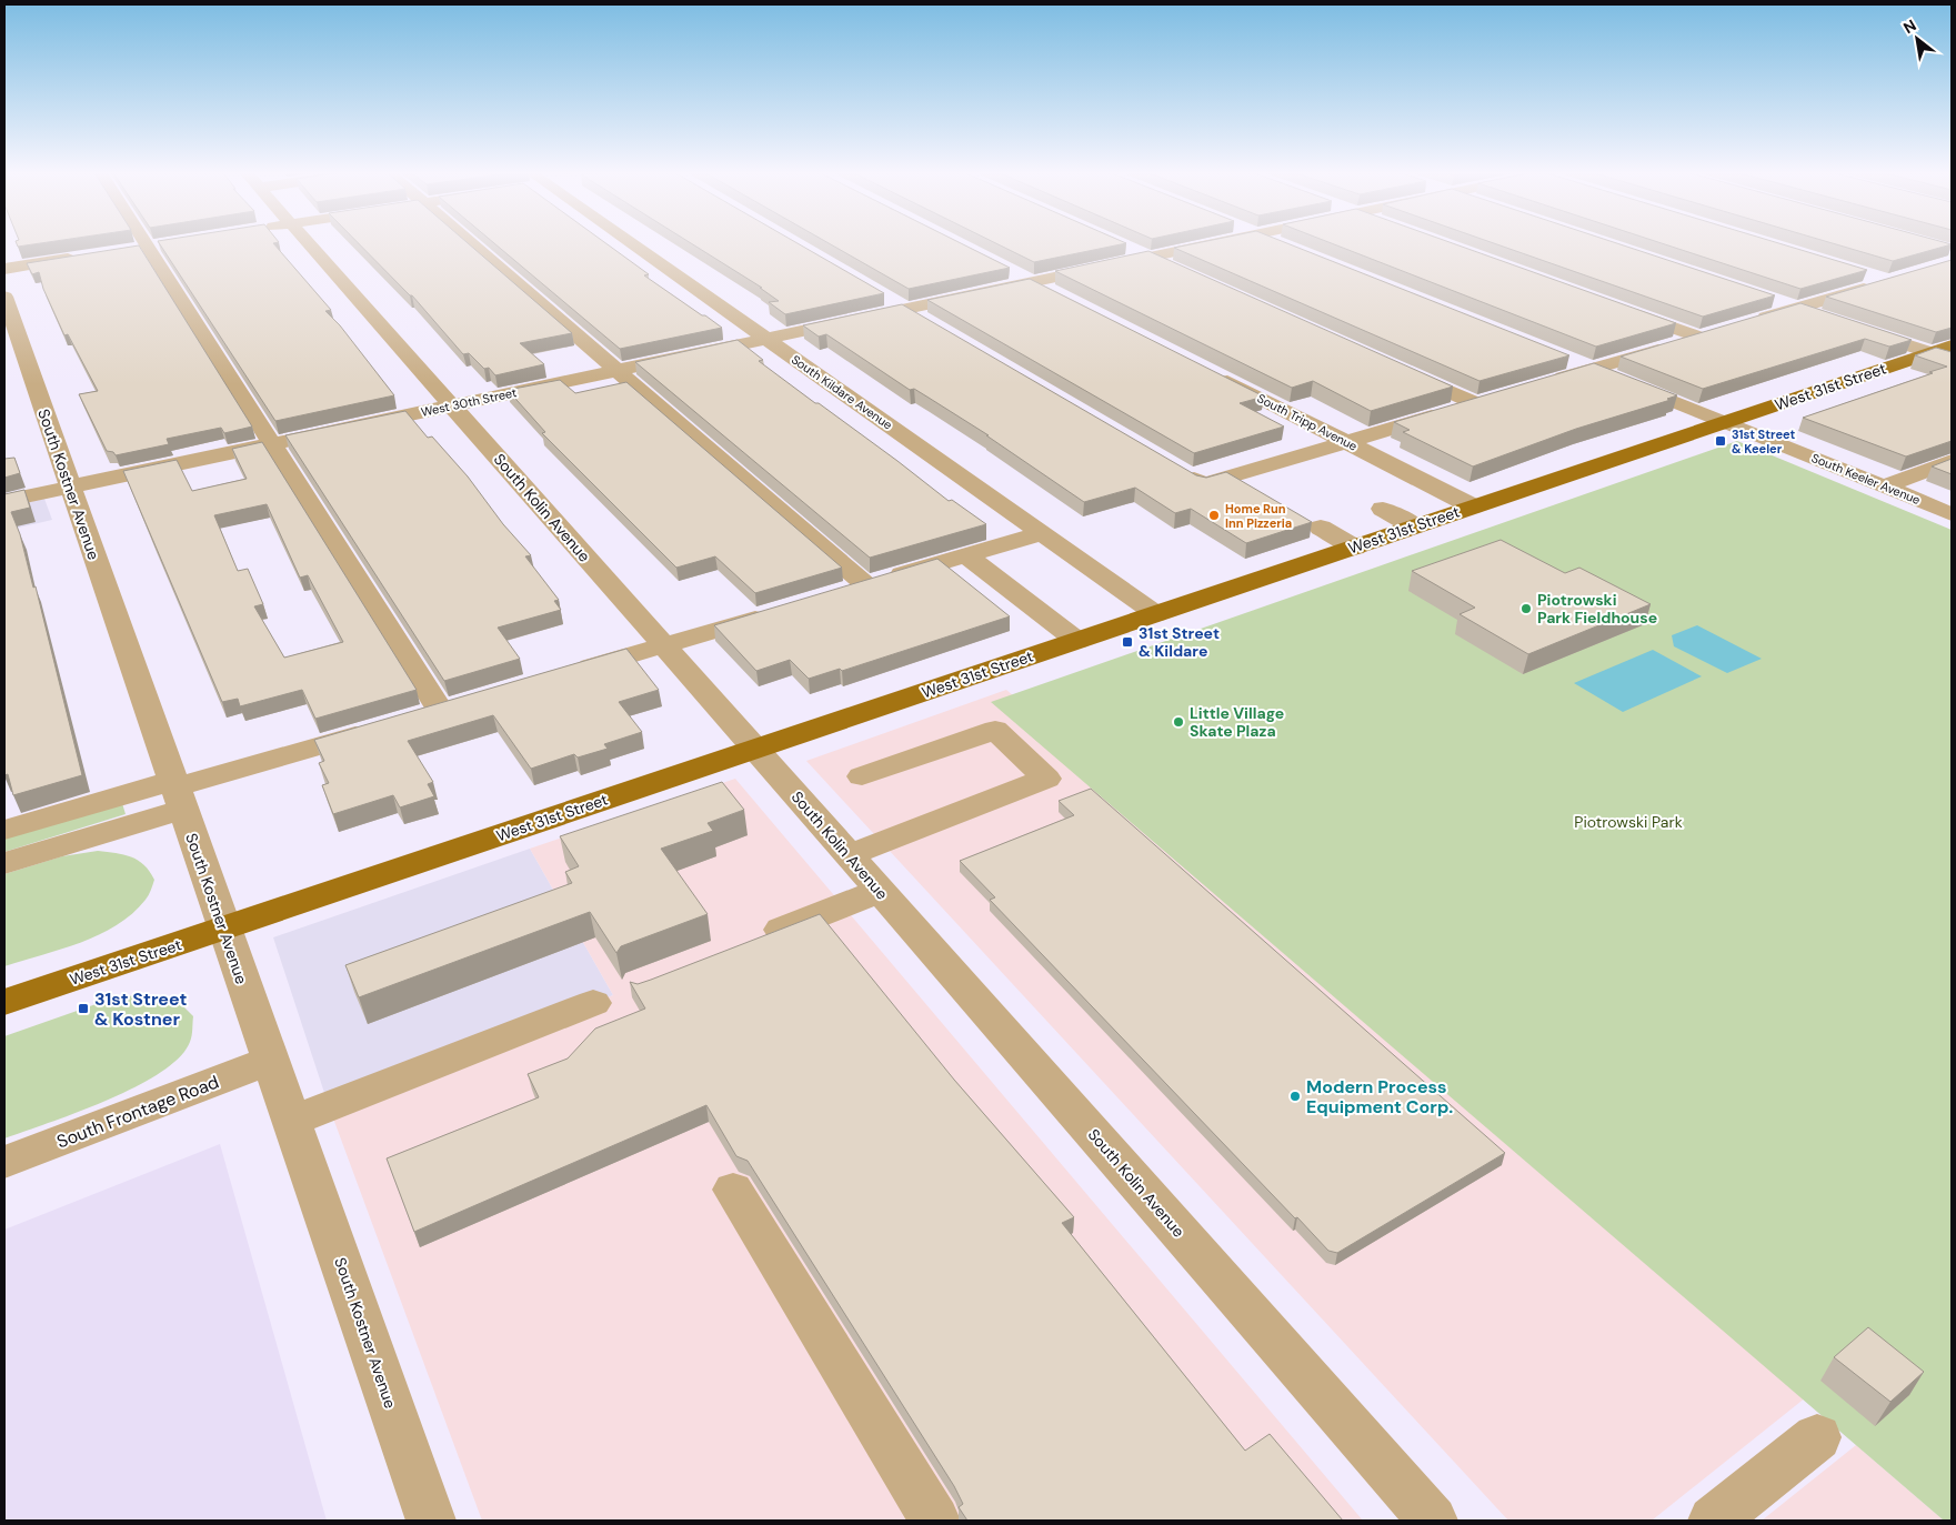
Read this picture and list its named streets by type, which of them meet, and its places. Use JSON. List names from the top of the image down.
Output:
{
  "streets": {
    "main road": ["West 31st Street"],
    "street": [
      "South Kildare Avenue",
      "West 30th Street",
      "South Tripp Avenue",
      "South Keeler Avenue",
      "South Kostner Avenue",
      "South Kolin Avenue",
      "South Frontage Road"
    ]
  },
  "crossings": [
    ["West 31st Street", "South Kildare Avenue"],
    ["West 31st Street", "South Tripp Avenue"],
    ["West 31st Street", "South Keeler Avenue"],
    ["West 31st Street", "South Kostner Avenue"],
    ["West 31st Street", "South Kolin Avenue"],
    ["South Kildare Avenue", "West 30th Street"],
    ["West 30th Street", "South Kostner Avenue"],
    ["West 30th Street", "South Kolin Avenue"],
    ["South Kostner Avenue", "South Frontage Road"]
  ],
  "parks": ["Piotrowski Park"],
  "places": {
    "transit": ["31st Street & Keeler", "31st Street & Kildare", "31st Street & Kostner"],
    "other": [
      "Home Run Inn Pizzeria",
      "Piotrowski Park Fieldhouse",
      "Little Village Skate Plaza",
      "Modern Process Equipment Corp."
    ]
  },
  "north": "top left"
}
